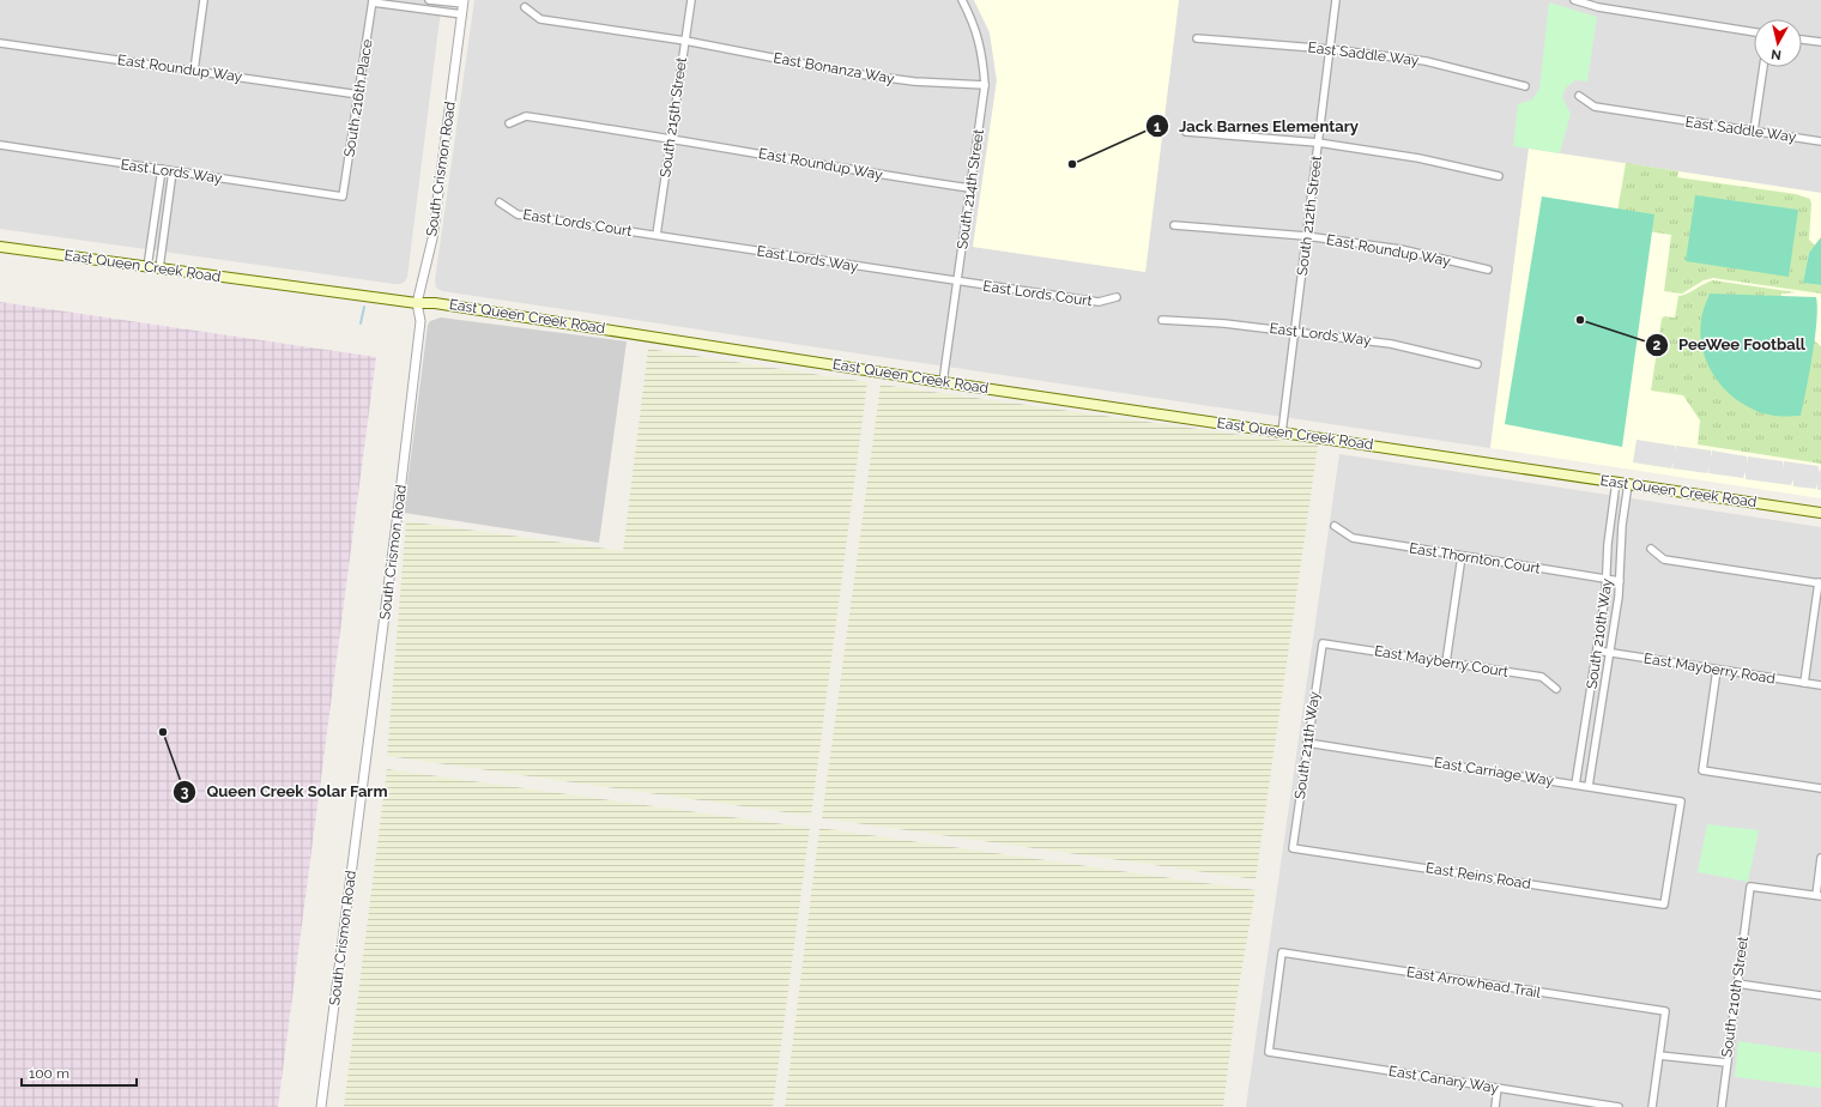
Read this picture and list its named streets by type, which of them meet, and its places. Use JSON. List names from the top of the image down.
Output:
{
  "streets": {
    "main road": ["East Queen Creek Road"],
    "street": [
      "East Saddle Way",
      "East Roundup Way",
      "East Bonanza Way",
      "South 216th Place",
      "South 215th Street",
      "South Crismon Road",
      "East Lords Way",
      "South 214th Street",
      "South 212th Street",
      "East Lords Court",
      "East Thornton Court",
      "South 210th Way",
      "East Mayberry Court",
      "East Mayberry Road",
      "South 211th Way",
      "East Carriage Way",
      "East Reins Road",
      "East Arrowhead Trail",
      "South 210th Street",
      "East Canary Way"
    ]
  },
  "crossings": [
    ["East Saddle Way", "South 212th Street"],
    ["East Roundup Way", "South 216th Place"],
    ["East Roundup Way", "South 215th Street"],
    ["East Roundup Way", "South 214th Street"],
    ["East Roundup Way", "South 212th Street"],
    ["East Bonanza Way", "South 215th Street"],
    ["East Bonanza Way", "South 214th Street"],
    ["South 216th Place", "East Lords Way"],
    ["South 215th Street", "East Lords Way"],
    ["South 215th Street", "East Lords Court"],
    ["South Crismon Road", "East Queen Creek Road"],
    ["East Lords Way", "South 214th Street"],
    ["East Lords Way", "South 212th Street"],
    ["East Lords Way", "East Lords Court"],
    ["South 214th Street", "East Lords Court"],
    ["South 214th Street", "East Queen Creek Road"],
    ["South 212th Street", "East Queen Creek Road"],
    ["East Queen Creek Road", "South 210th Way"],
    ["East Thornton Court", "South 210th Way"],
    ["South 210th Way", "East Mayberry Road"],
    ["South 210th Way", "East Carriage Way"],
    ["East Mayberry Court", "South 211th Way"],
    ["South 211th Way", "East Carriage Way"],
    ["South 211th Way", "East Reins Road"],
    ["East Carriage Way", "East Reins Road"],
    ["East Arrowhead Trail", "East Canary Way"]
  ],
  "places": ["Jack Barnes Elementary", "PeeWee Football", "Queen Creek Solar Farm"],
  "scale_bar": "100 m",
  "north": "bottom"
}
